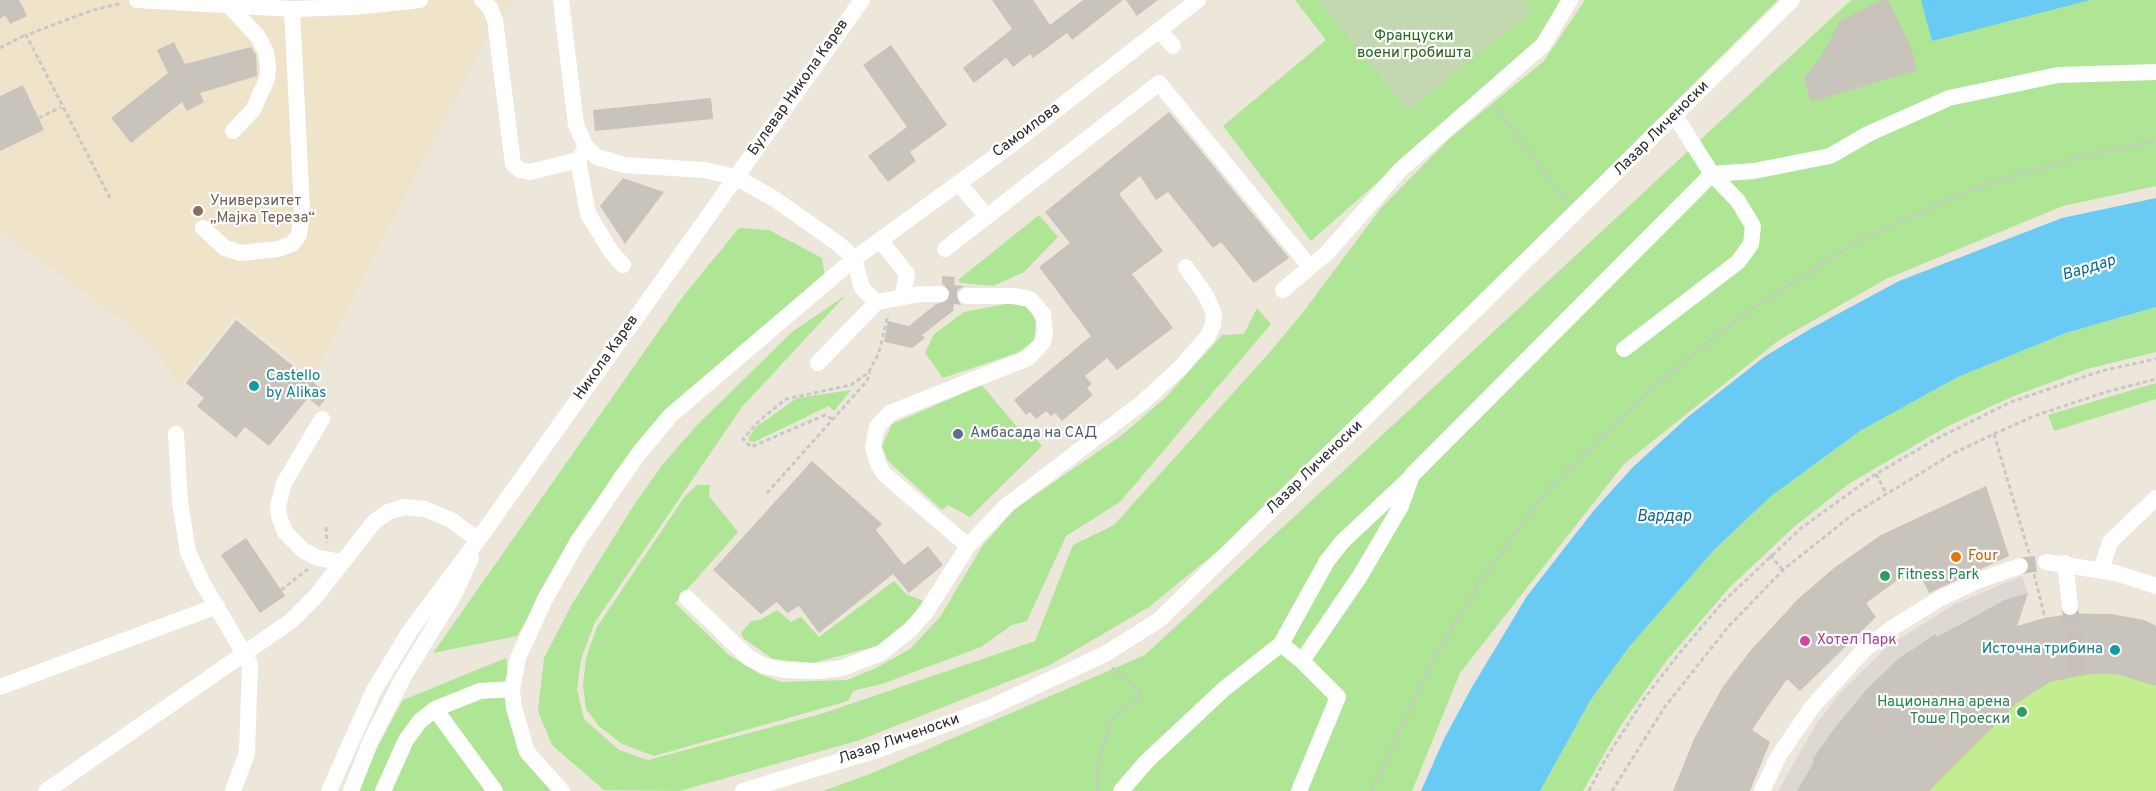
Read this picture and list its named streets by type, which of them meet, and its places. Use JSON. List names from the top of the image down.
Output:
{
  "streets": {
    "street": [
      "Булевар Никола Карев",
      "Лазар Личеноски",
      "Самоилова",
      "Никола Карев"
    ]
  },
  "crossings": [
    ["Булевар Никола Карев", "Никола Карев"]
  ],
  "water": ["Вардар"],
  "parks": ["Француски воени гробишта"],
  "places": [
    "Универзитет „Мајка Тереза“",
    "Castello by Alikas",
    "Амбасада на САД",
    "Four",
    "Fitness Park",
    "Хотел Парк",
    "Источна трибина",
    "Национална арена Тоше Проески"
  ]
}
